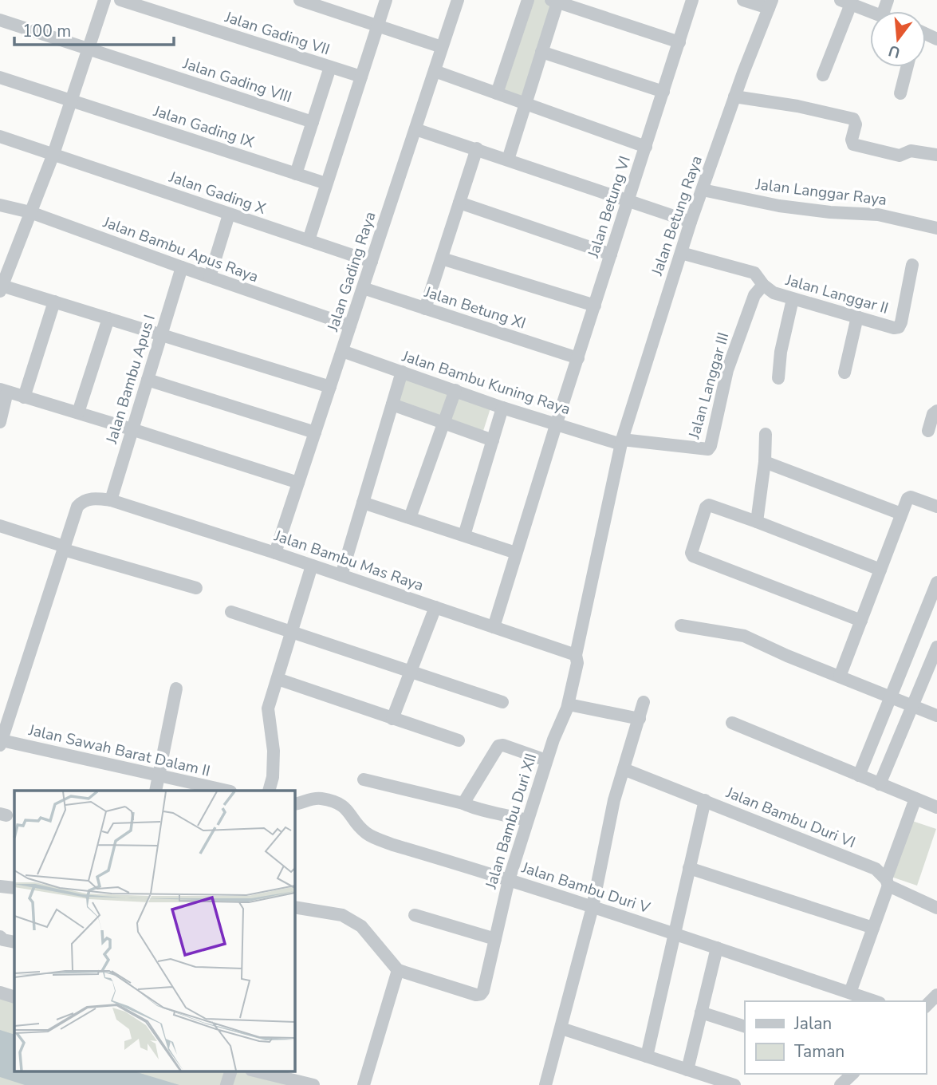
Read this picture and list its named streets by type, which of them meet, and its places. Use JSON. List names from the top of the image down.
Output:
{
  "streets": {
    "street": [
      "Jalan Gading VII",
      "Jalan Gading VIII",
      "Jalan Gading IX",
      "Jalan Langgar Raya",
      "Jalan Gading X",
      "Jalan Betung VI",
      "Jalan Betung Raya",
      "Jalan Bambu Apus Raya",
      "Jalan Gading Raya",
      "Jalan Langgar II",
      "Jalan Betung XI",
      "Jalan Bambu Apus I",
      "Jalan Bambu Kuning Raya",
      "Jalan Langgar III",
      "Jalan Bambu Mas Raya",
      "Jalan Sawah Barat Dalam II",
      "Jalan Bambu Duri VI",
      "Jalan Bambu Duri XII",
      "Jalan Bambu Duri V"
    ]
  },
  "crossings": [
    ["Jalan Langgar Raya", "Jalan Betung Raya"],
    ["Jalan Gading X", "Jalan Gading Raya"],
    ["Jalan Betung VI", "Jalan Betung XI"],
    ["Jalan Betung VI", "Jalan Bambu Kuning Raya"],
    ["Jalan Betung VI", "Jalan Bambu Mas Raya"],
    ["Jalan Betung Raya", "Jalan Langgar II"],
    ["Jalan Betung Raya", "Jalan Bambu Kuning Raya"],
    ["Jalan Betung Raya", "Jalan Langgar III"],
    ["Jalan Betung Raya", "Jalan Bambu Mas Raya"],
    ["Jalan Betung Raya", "Jalan Bambu Duri XII"],
    ["Jalan Bambu Apus Raya", "Jalan Gading Raya"],
    ["Jalan Bambu Apus Raya", "Jalan Bambu Apus I"],
    ["Jalan Gading Raya", "Jalan Betung XI"],
    ["Jalan Gading Raya", "Jalan Bambu Kuning Raya"],
    ["Jalan Gading Raya", "Jalan Bambu Mas Raya"],
    ["Jalan Langgar II", "Jalan Langgar III"],
    ["Jalan Bambu Apus I", "Jalan Bambu Mas Raya"],
    ["Jalan Bambu Kuning Raya", "Jalan Langgar III"],
    ["Jalan Bambu Mas Raya", "Jalan Bambu Duri XII"],
    ["Jalan Bambu Duri XII", "Jalan Bambu Duri V"]
  ],
  "legend": ["Jalan", "Taman"],
  "scale_bar": "100 m",
  "north": "bottom"
}
